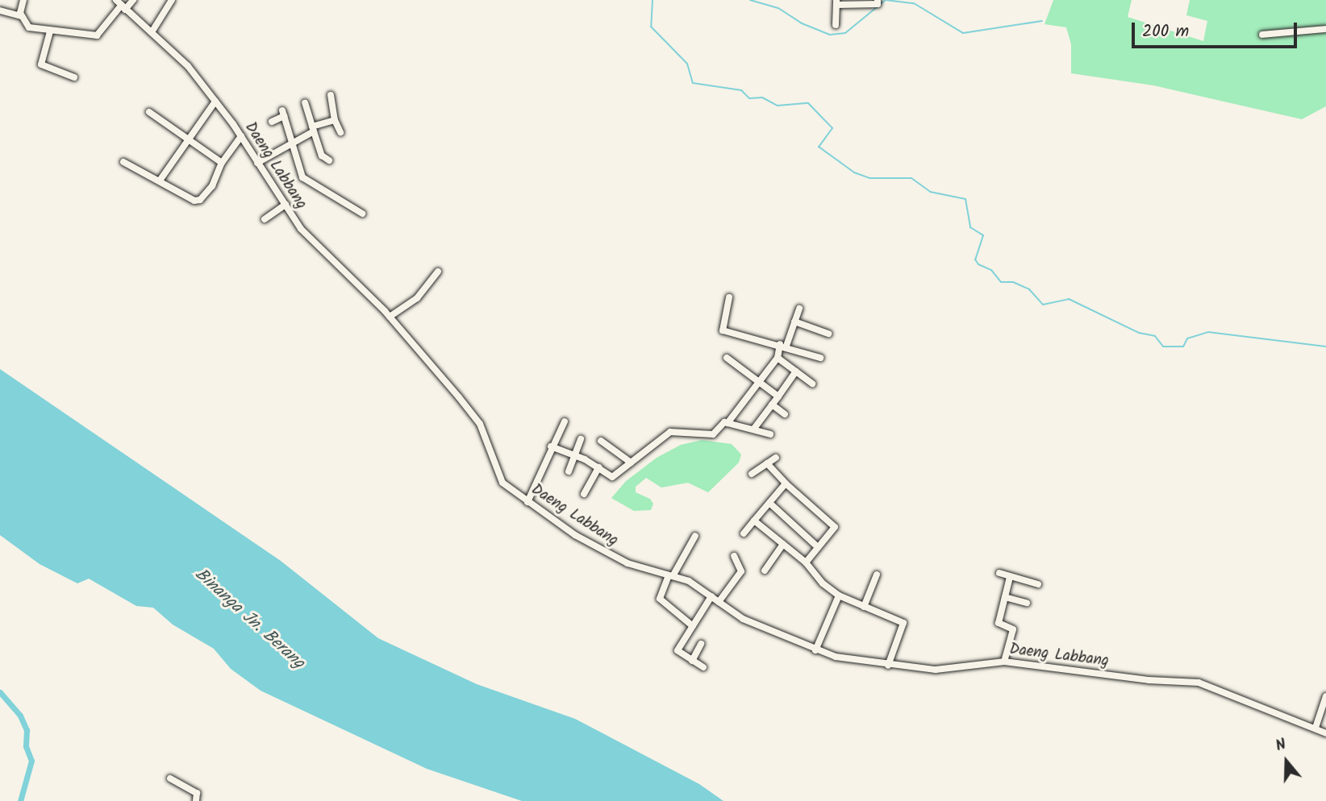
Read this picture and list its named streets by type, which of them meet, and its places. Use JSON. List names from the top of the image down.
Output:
{
  "streets": {
    "street": ["Daeng Labbang"]
  },
  "water": ["Binanga Jn. Berang"],
  "scale_bar": "200 m",
  "north": "top"
}
